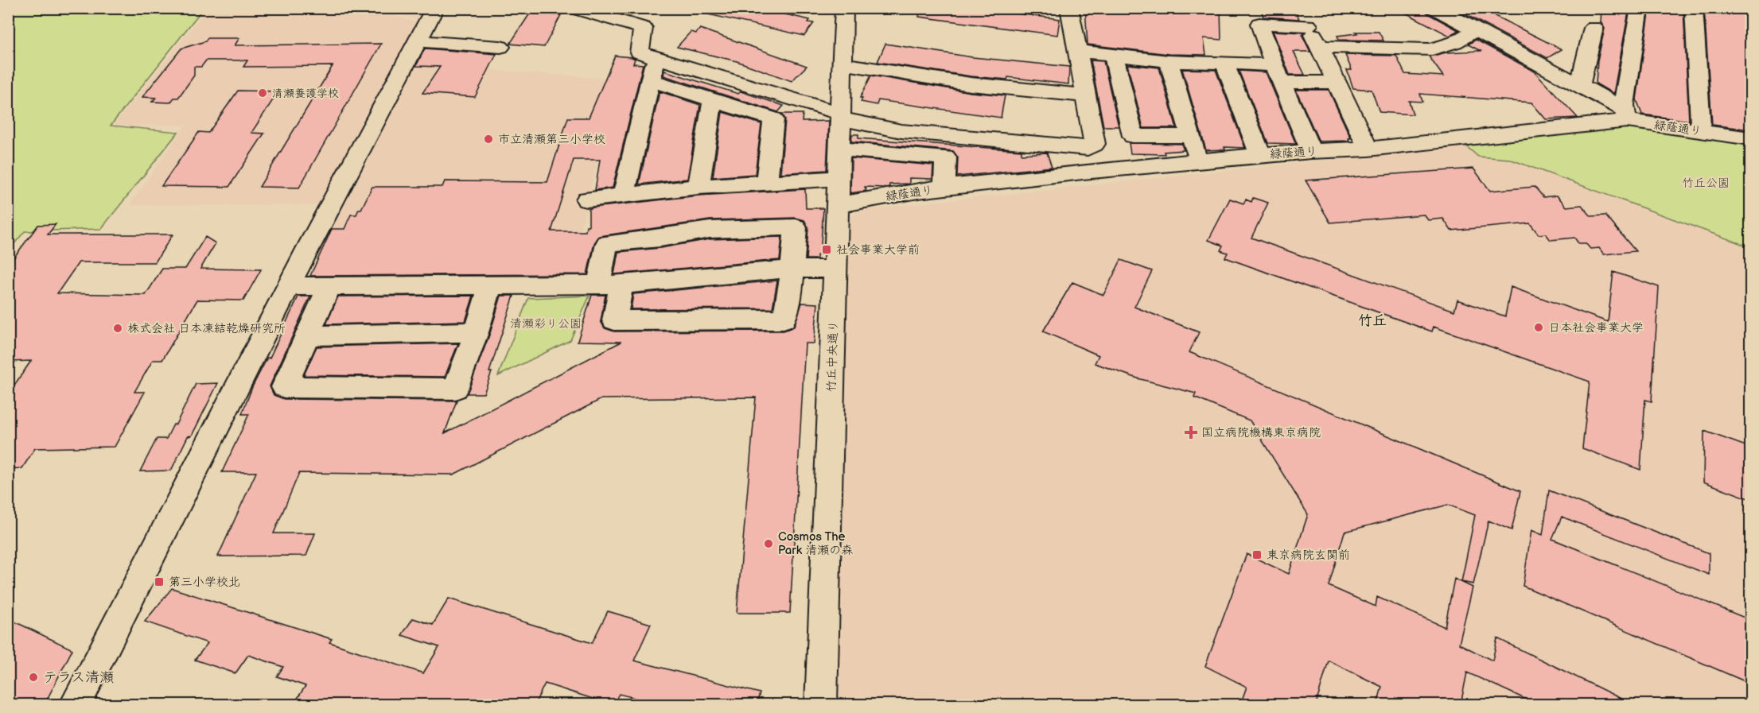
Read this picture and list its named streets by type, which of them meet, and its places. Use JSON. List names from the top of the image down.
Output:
{
  "streets": {
    "street": ["緑蔭通り", "竹丘中央通り"]
  },
  "crossings": [
    ["緑蔭通り", "竹丘中央通り"]
  ],
  "districts": ["竹丘"],
  "parks": ["竹丘公園", "清瀬彩り公園"],
  "places": {
    "other": [
      "清瀬養護学校",
      "市立清瀬第三小学校",
      "日本社会事業大学",
      "株式会社 日本凍結乾燥研究所",
      "Cosmos The Park 清瀬の森",
      "テラス清瀬"
    ],
    "transit": ["社会事業大学前", "東京病院玄関前", "第三小学校北"],
    "health": ["国立病院機構東京病院"]
  }
}
